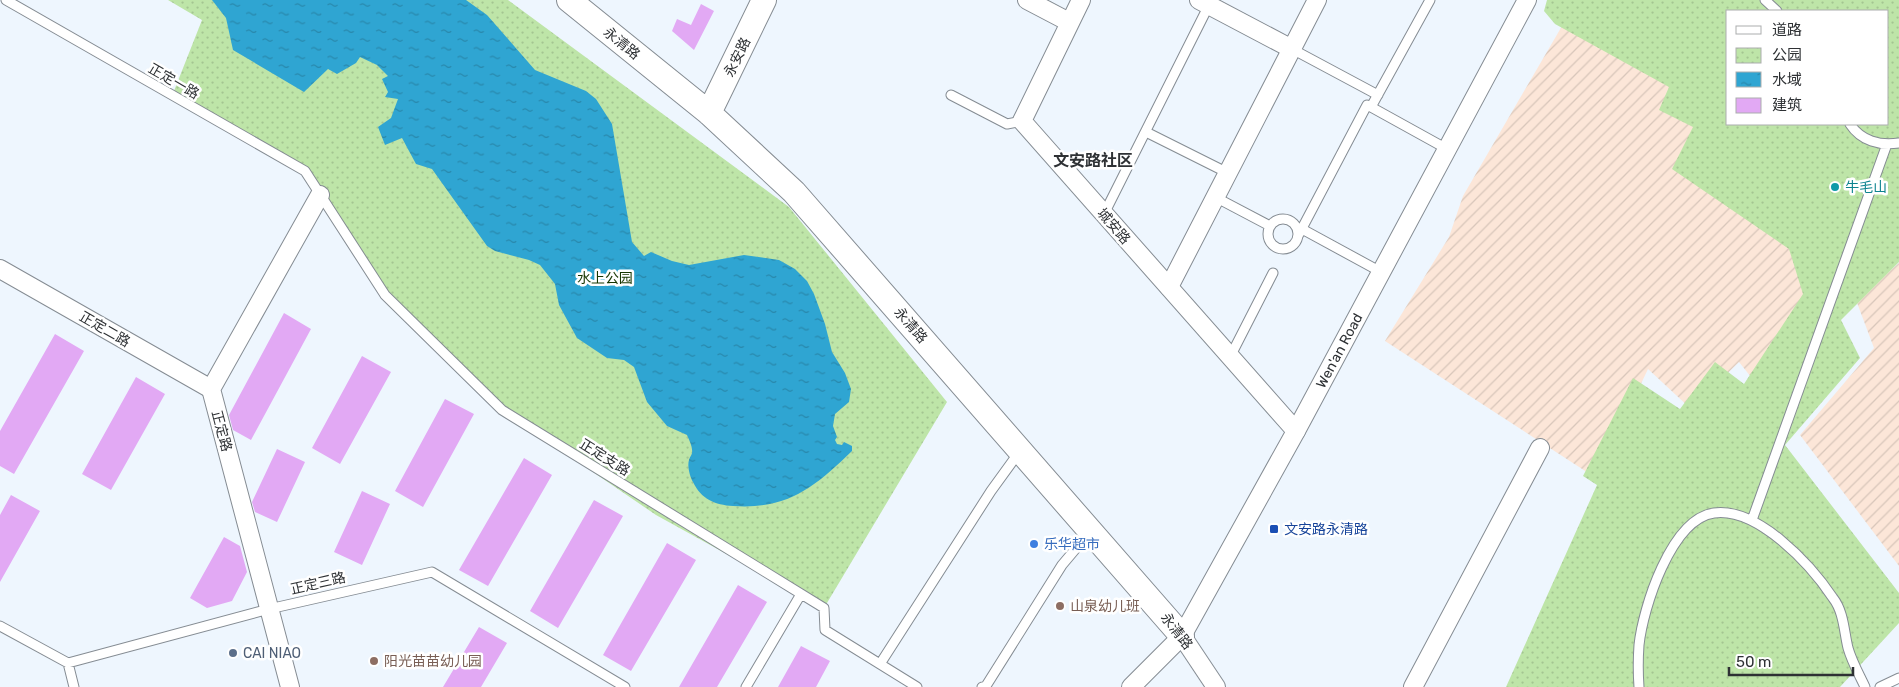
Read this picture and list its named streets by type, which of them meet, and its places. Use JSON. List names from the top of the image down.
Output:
{
  "streets": {
    "street": [
      "永清路",
      "永安路",
      "城安路",
      "正定二路",
      "Wen'an Road",
      "正定路"
    ],
    "lane": ["正定一路", "正定支路", "正定三路"]
  },
  "crossings": [
    ["永清路", "永安路"],
    ["永清路", "Wen'an Road"],
    ["正定一路", "正定支路"],
    ["城安路", "Wen'an Road"],
    ["正定二路", "正定路"],
    ["正定路", "正定三路"]
  ],
  "districts": ["文安路社区"],
  "parks": ["水上公园"],
  "places": {
    "other": [
      "牛毛山",
      "乐华超市",
      "山泉幼儿班",
      "CAI NIAO",
      "阳光苗苗幼儿园"
    ],
    "transit": ["文安路永清路"]
  },
  "legend": [
    "道路",
    "公园",
    "水域",
    "建筑"
  ],
  "scale_bar": "50 m"
}
